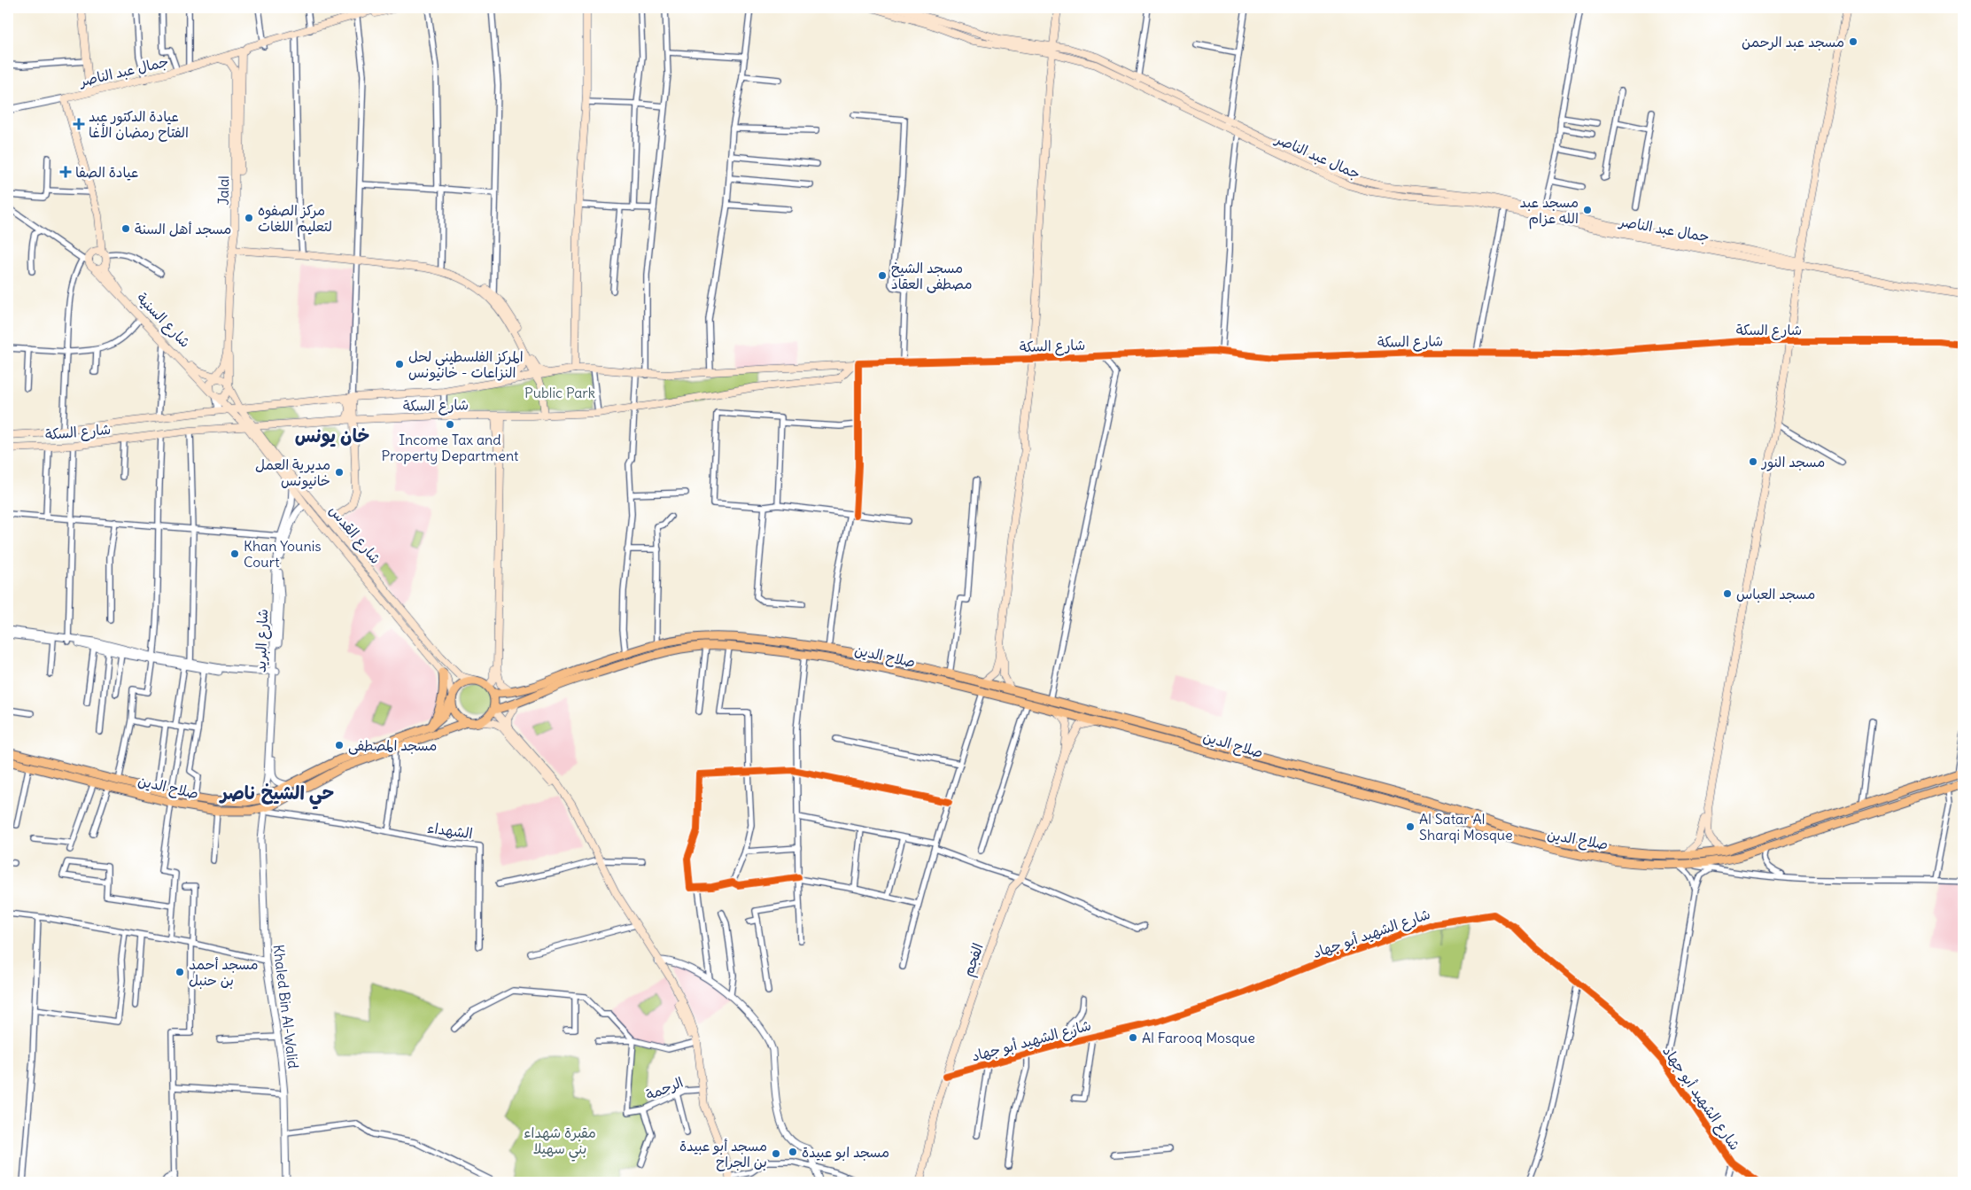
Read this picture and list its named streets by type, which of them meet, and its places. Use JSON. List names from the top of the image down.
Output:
{
  "streets": {
    "highway": ["صلاح الدين"],
    "main road": [
      "جمال عبد الناصر",
      "Jalal",
      "شارع السنية",
      "شارع السكة",
      "شارع القدس",
      "الفجم"
    ],
    "street": [
      "شارع البريد",
      "الشهداء",
      "شارع الشهيد أبو جهاد",
      "Khaled Bin Al-Walid",
      "الرحمة"
    ]
  },
  "crossings": [
    ["جمال عبد الناصر", "Jalal"],
    ["جمال عبد الناصر", "شارع السنية"],
    ["Jalal", "شارع السنية"],
    ["Jalal", "شارع القدس"],
    ["شارع السنية", "شارع القدس"],
    ["شارع السكة", "شارع القدس"],
    ["شارع القدس", "شارع البريد"],
    ["شارع القدس", "صلاح الدين"],
    ["شارع البريد", "صلاح الدين"],
    ["صلاح الدين", "الشهداء"],
    ["صلاح الدين", "Khaled Bin Al-Walid"],
    ["الشهداء", "Khaled Bin Al-Walid"],
    ["شارع الشهيد أبو جهاد", "الفجم"]
  ],
  "districts": ["خان يونس", "حي الشيخ ناصر"],
  "parks": ["Public Park", "مقبرة شهداء بني سهيلا"],
  "places": {
    "other": [
      "مسجد عبد الرحمن",
      "مسجد عبد الله عزام",
      "مركز الصفوه لتعليم اللغات",
      "مسجد أهل السنة",
      "مسجد الشيخ مصطفى العقاد",
      "المركز الفلسطيني لحل النزاعات - خانيونس",
      "Income Tax and Property Department",
      "مسجد النور",
      "مديرية العمل خانيونس",
      "Khan Younis Court",
      "مسجد العباس",
      "مسجد المصطفى",
      "Al Satar Al Sharqi Mosque",
      "مسجد أحمد بن حنبل",
      "Al Farooq Mosque",
      "مسجد ابو عبيدة",
      "مسجد أبو عبيدة بن الجراح"
    ],
    "health": ["عيادة الدكتور عبد الفتاح رمضان الأغا", "عيادة الصفا"]
  }
}
